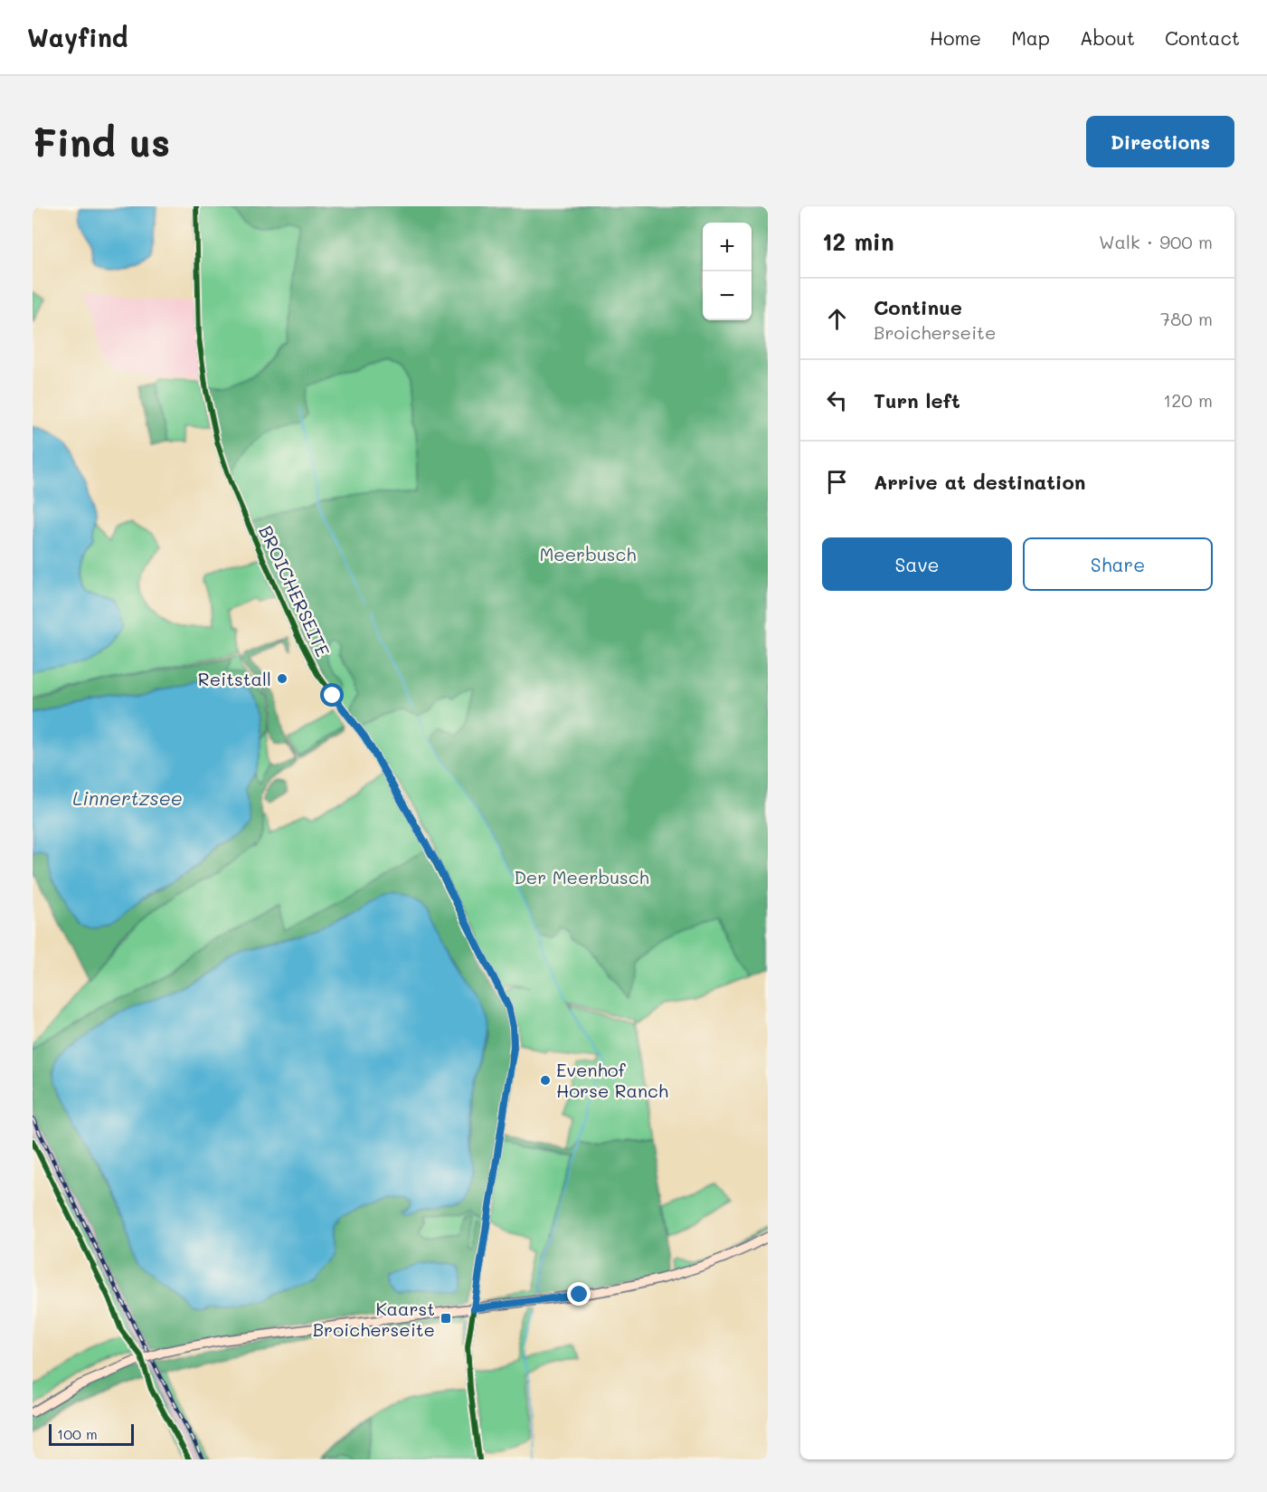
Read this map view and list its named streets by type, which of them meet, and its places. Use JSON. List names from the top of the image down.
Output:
{
  "streets": {
    "street": ["BROICHERSEITE"]
  },
  "water": ["Linnertzsee"],
  "parks": ["Meerbusch", "Der Meerbusch"],
  "places": {
    "other": ["Reitstall", "Evenhof Horse Ranch"],
    "transit": ["Kaarst Broicherseite"]
  },
  "scale_bar": "100 m",
  "page": {
    "header": "Wayfind",
    "nav": [
      "Home",
      "Map",
      "About",
      "Contact"
    ],
    "buttons": [
      "Directions",
      ["Save", "Share"]
    ],
    "title": "Find us",
    "heading": ["12 min", "Walk · 900 m"],
    "map_buttons": ["+", "−"],
    "list": [
      ["Continue", "Broicherseite", "780 m"],
      ["Turn left", "120 m"],
      "Arrive at destination"
    ],
    "scale": "100 m"
  }
}
